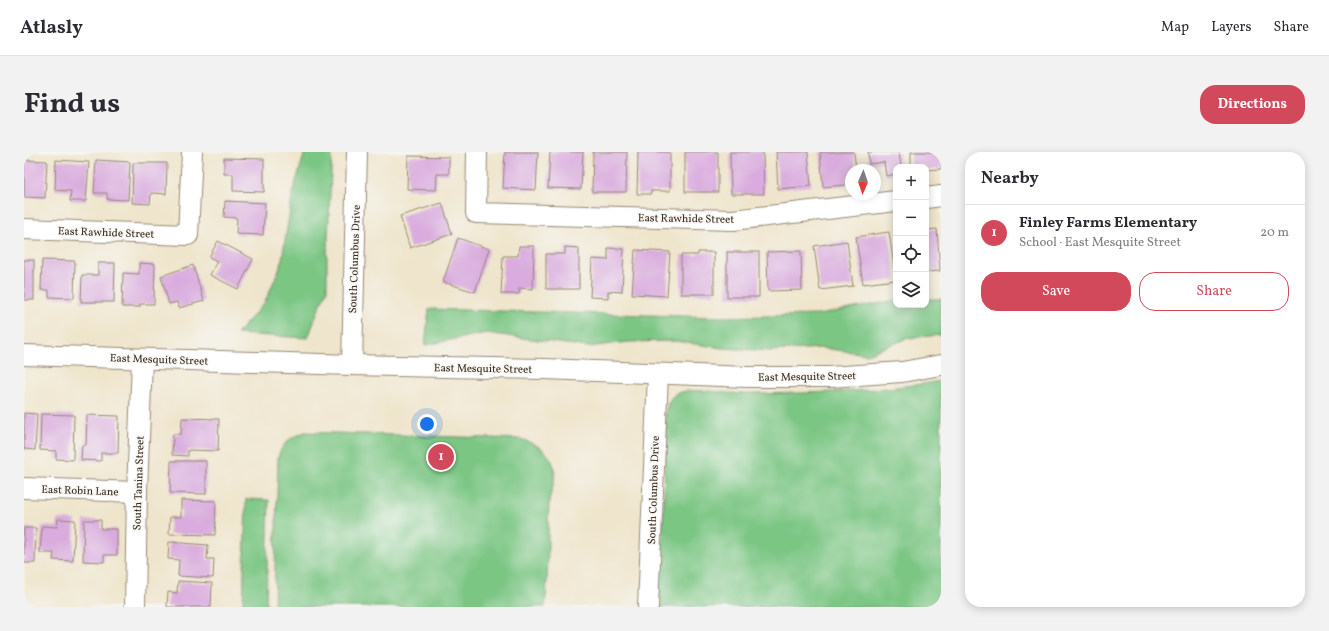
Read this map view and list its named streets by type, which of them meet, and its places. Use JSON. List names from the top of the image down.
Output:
{
  "streets": {
    "street": [
      "East Rawhide Street",
      "South Columbus Drive",
      "East Mesquite Street",
      "South Tanina Street",
      "East Robin Lane"
    ]
  },
  "crossings": [
    ["South Columbus Drive", "East Mesquite Street"],
    ["East Mesquite Street", "South Tanina Street"],
    ["South Tanina Street", "East Robin Lane"]
  ],
  "north": "bottom",
  "page": {
    "header": "Atlasly",
    "nav": ["Map", "Layers", "Share"],
    "title": "Find us",
    "buttons": [
      "Directions",
      ["Save", "Share"]
    ],
    "heading": "Nearby",
    "map_buttons": ["+", "−"],
    "list": [
      {
        "mark": "1",
        "name": "Finley Farms Elementary",
        "note": "School · East Mesquite Street",
        "value": "20 m"
      }
    ],
    "pins": "1"
  }
}
